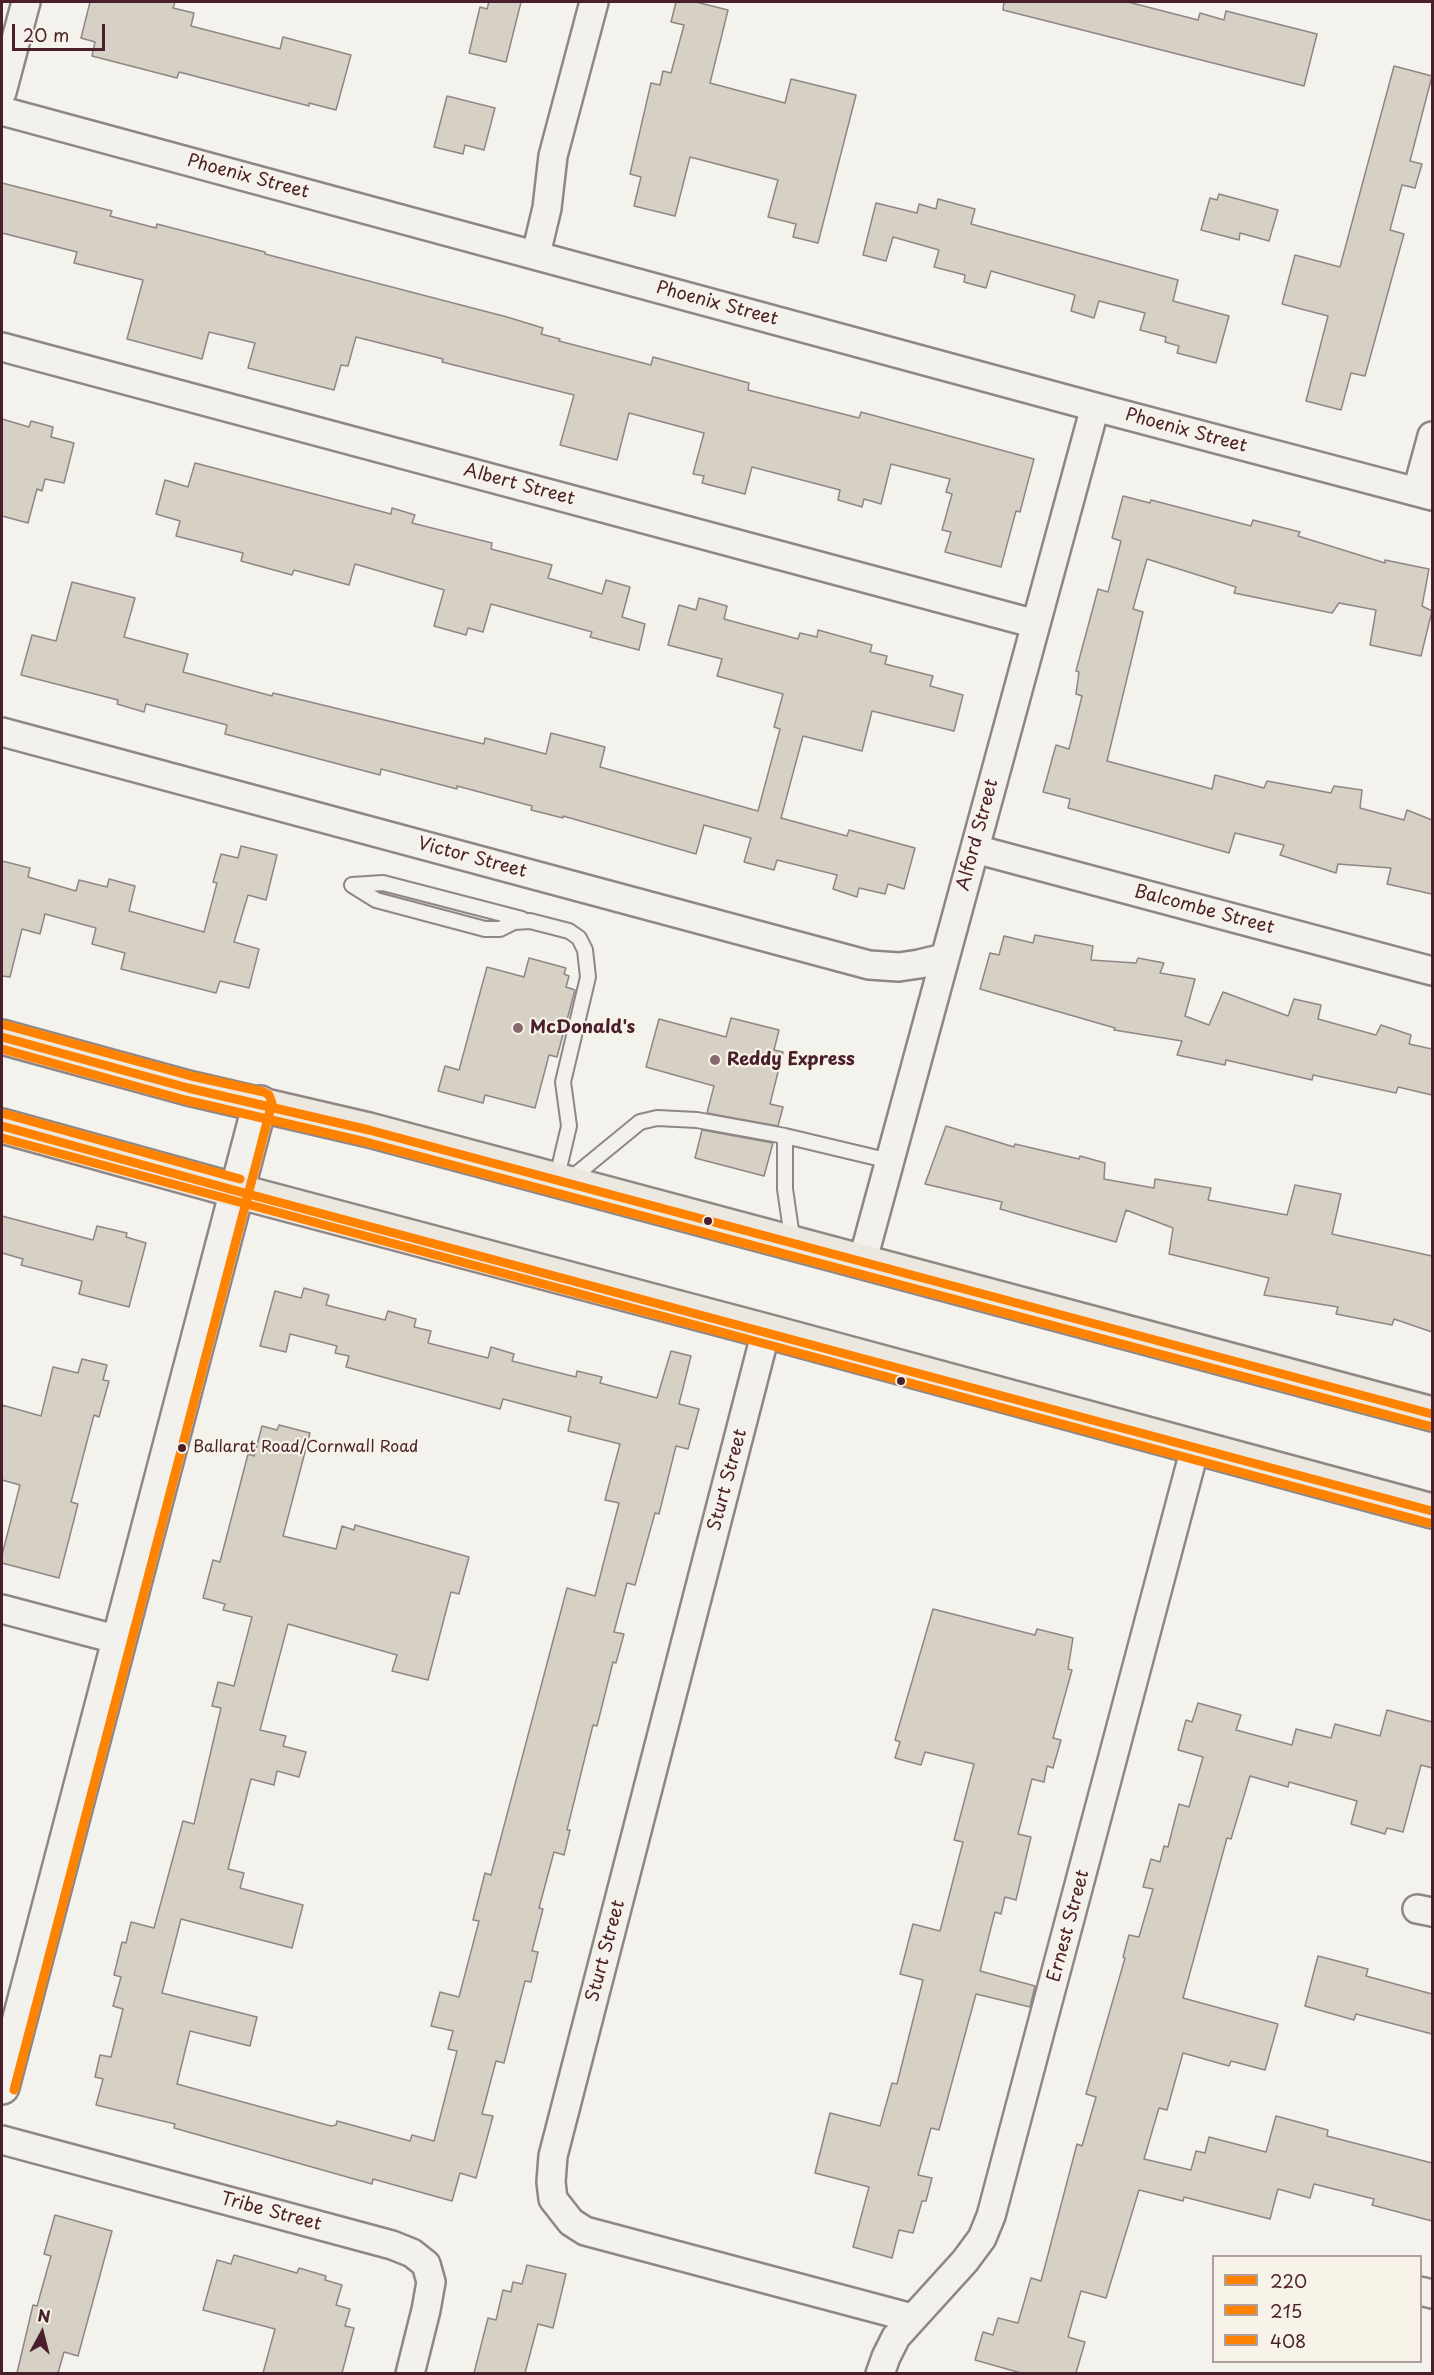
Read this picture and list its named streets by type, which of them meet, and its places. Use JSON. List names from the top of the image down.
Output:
{
  "streets": {
    "street": [
      "Phoenix Street",
      "Albert Street",
      "Alford Street",
      "Victor Street",
      "Balcombe Street",
      "Sturt Street",
      "Ernest Street",
      "Tribe Street"
    ]
  },
  "crossings": [
    ["Phoenix Street", "Alford Street"],
    ["Albert Street", "Alford Street"],
    ["Alford Street", "Victor Street"],
    ["Alford Street", "Balcombe Street"],
    ["Sturt Street", "Ernest Street"]
  ],
  "places": ["McDonald's", "Reddy Express", "Ballarat Road/Cornwall Road"],
  "lines": ["transit line 408", "transit line 220", "transit line 215"],
  "legend": ["220", "215", "408"],
  "scale_bar": "20 m",
  "north": "top"
}
